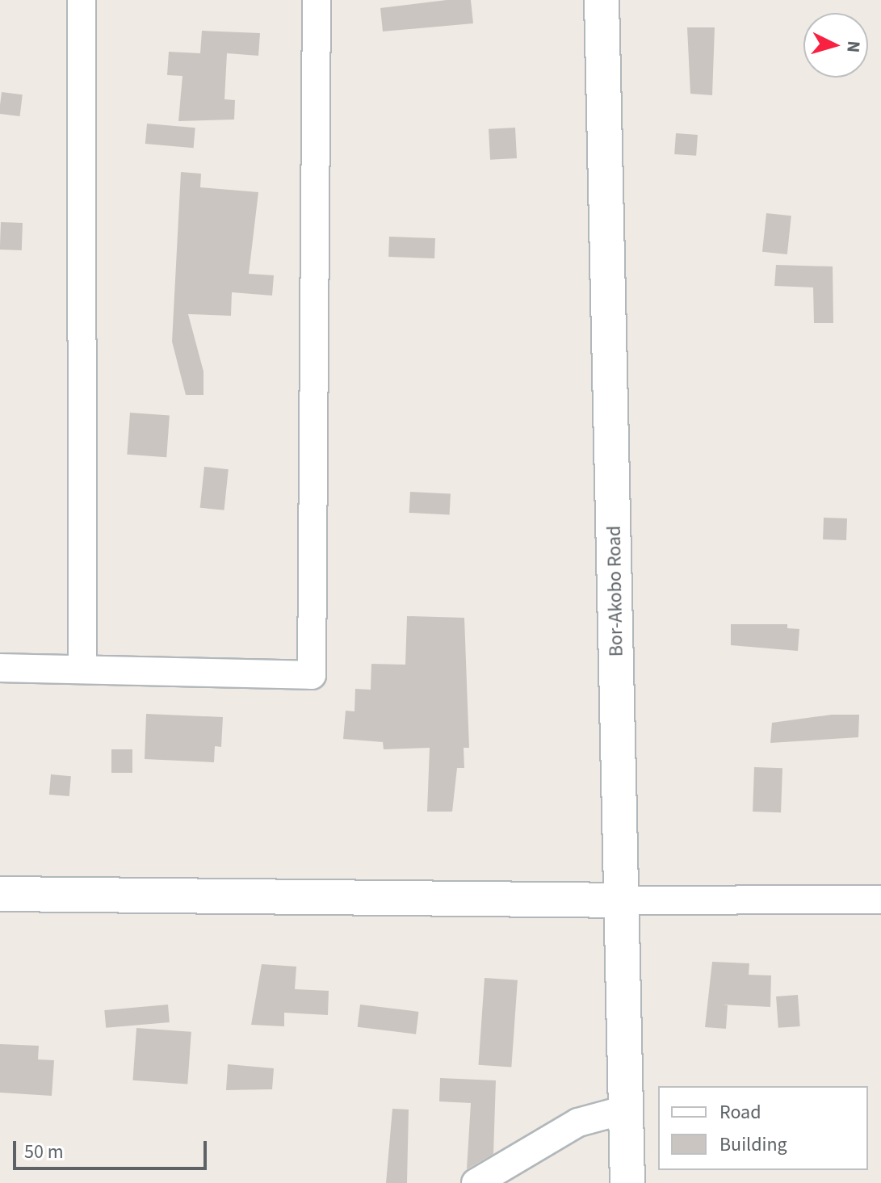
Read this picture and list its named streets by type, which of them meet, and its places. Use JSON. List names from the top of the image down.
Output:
{
  "streets": {
    "street": ["Bor-Akobo Road"]
  },
  "legend": ["Road", "Building"],
  "scale_bar": "50 m",
  "north": "right"
}
